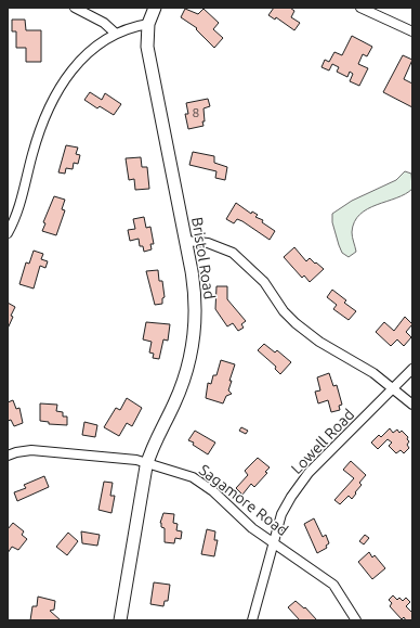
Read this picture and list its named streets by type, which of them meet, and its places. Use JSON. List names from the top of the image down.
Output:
{
  "streets": {
    "street": ["Bristol Road", "Lowell Road", "Sagamore Road"]
  },
  "crossings": [
    ["Bristol Road", "Sagamore Road"],
    ["Lowell Road", "Sagamore Road"]
  ],
  "house_numbers": ["8"]
}
